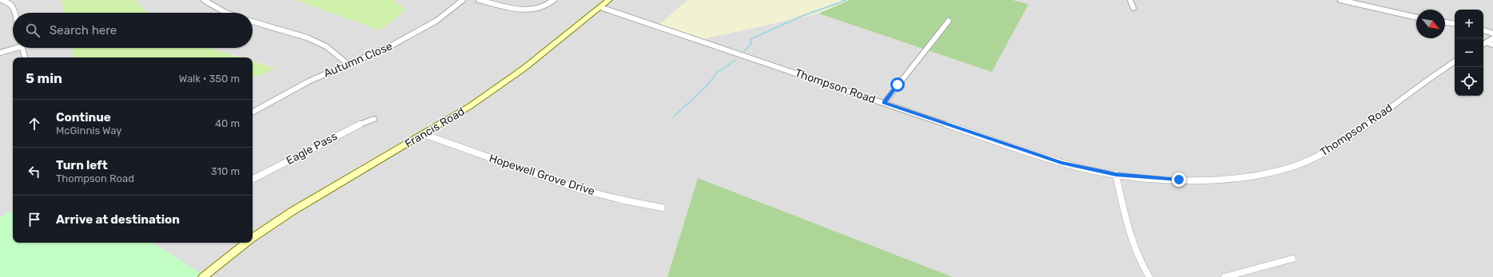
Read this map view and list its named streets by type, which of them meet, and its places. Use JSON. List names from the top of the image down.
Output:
{
  "streets": {
    "street": [
      "Autumn Close",
      "Thompson Road",
      "Francis Road",
      "Eagle Pass",
      "Hopewell Grove Drive"
    ]
  },
  "crossings": [
    ["Thompson Road", "Francis Road"],
    ["Francis Road", "Hopewell Grove Drive"]
  ],
  "north": "bottom right",
  "page": {
    "map_buttons": ["+", "−"],
    "search": "Search here",
    "heading": ["5 min", "Walk · 350 m"],
    "list": [
      ["Continue", "McGinnis Way", "40 m"],
      ["Turn left", "Thompson Road", "310 m"],
      "Arrive at destination"
    ]
  }
}
